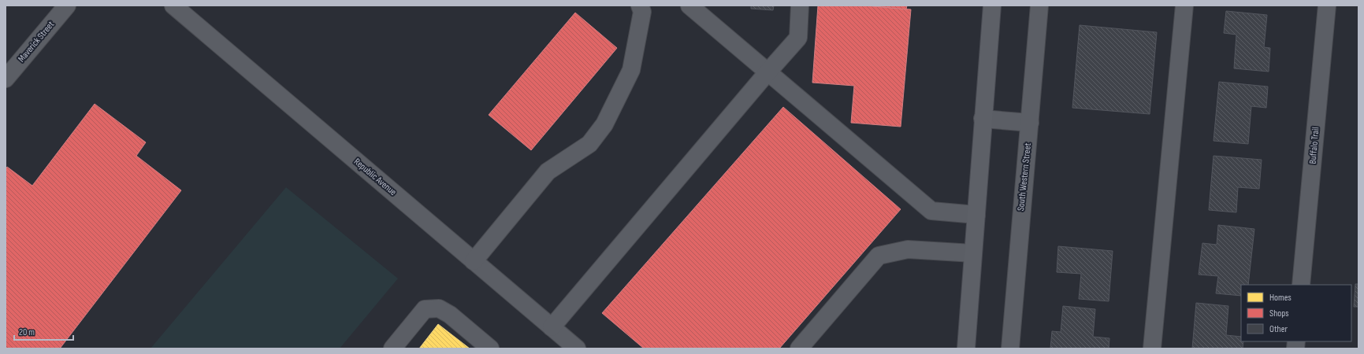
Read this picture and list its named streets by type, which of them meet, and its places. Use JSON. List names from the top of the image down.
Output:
{
  "streets": {
    "street": [
      "Maverick Street",
      "Buffalo Trail",
      "Republic Avenue",
      "South Western Street"
    ]
  },
  "legend": ["Homes", "Shops", "Other"],
  "scale_bar": "20 m"
}
